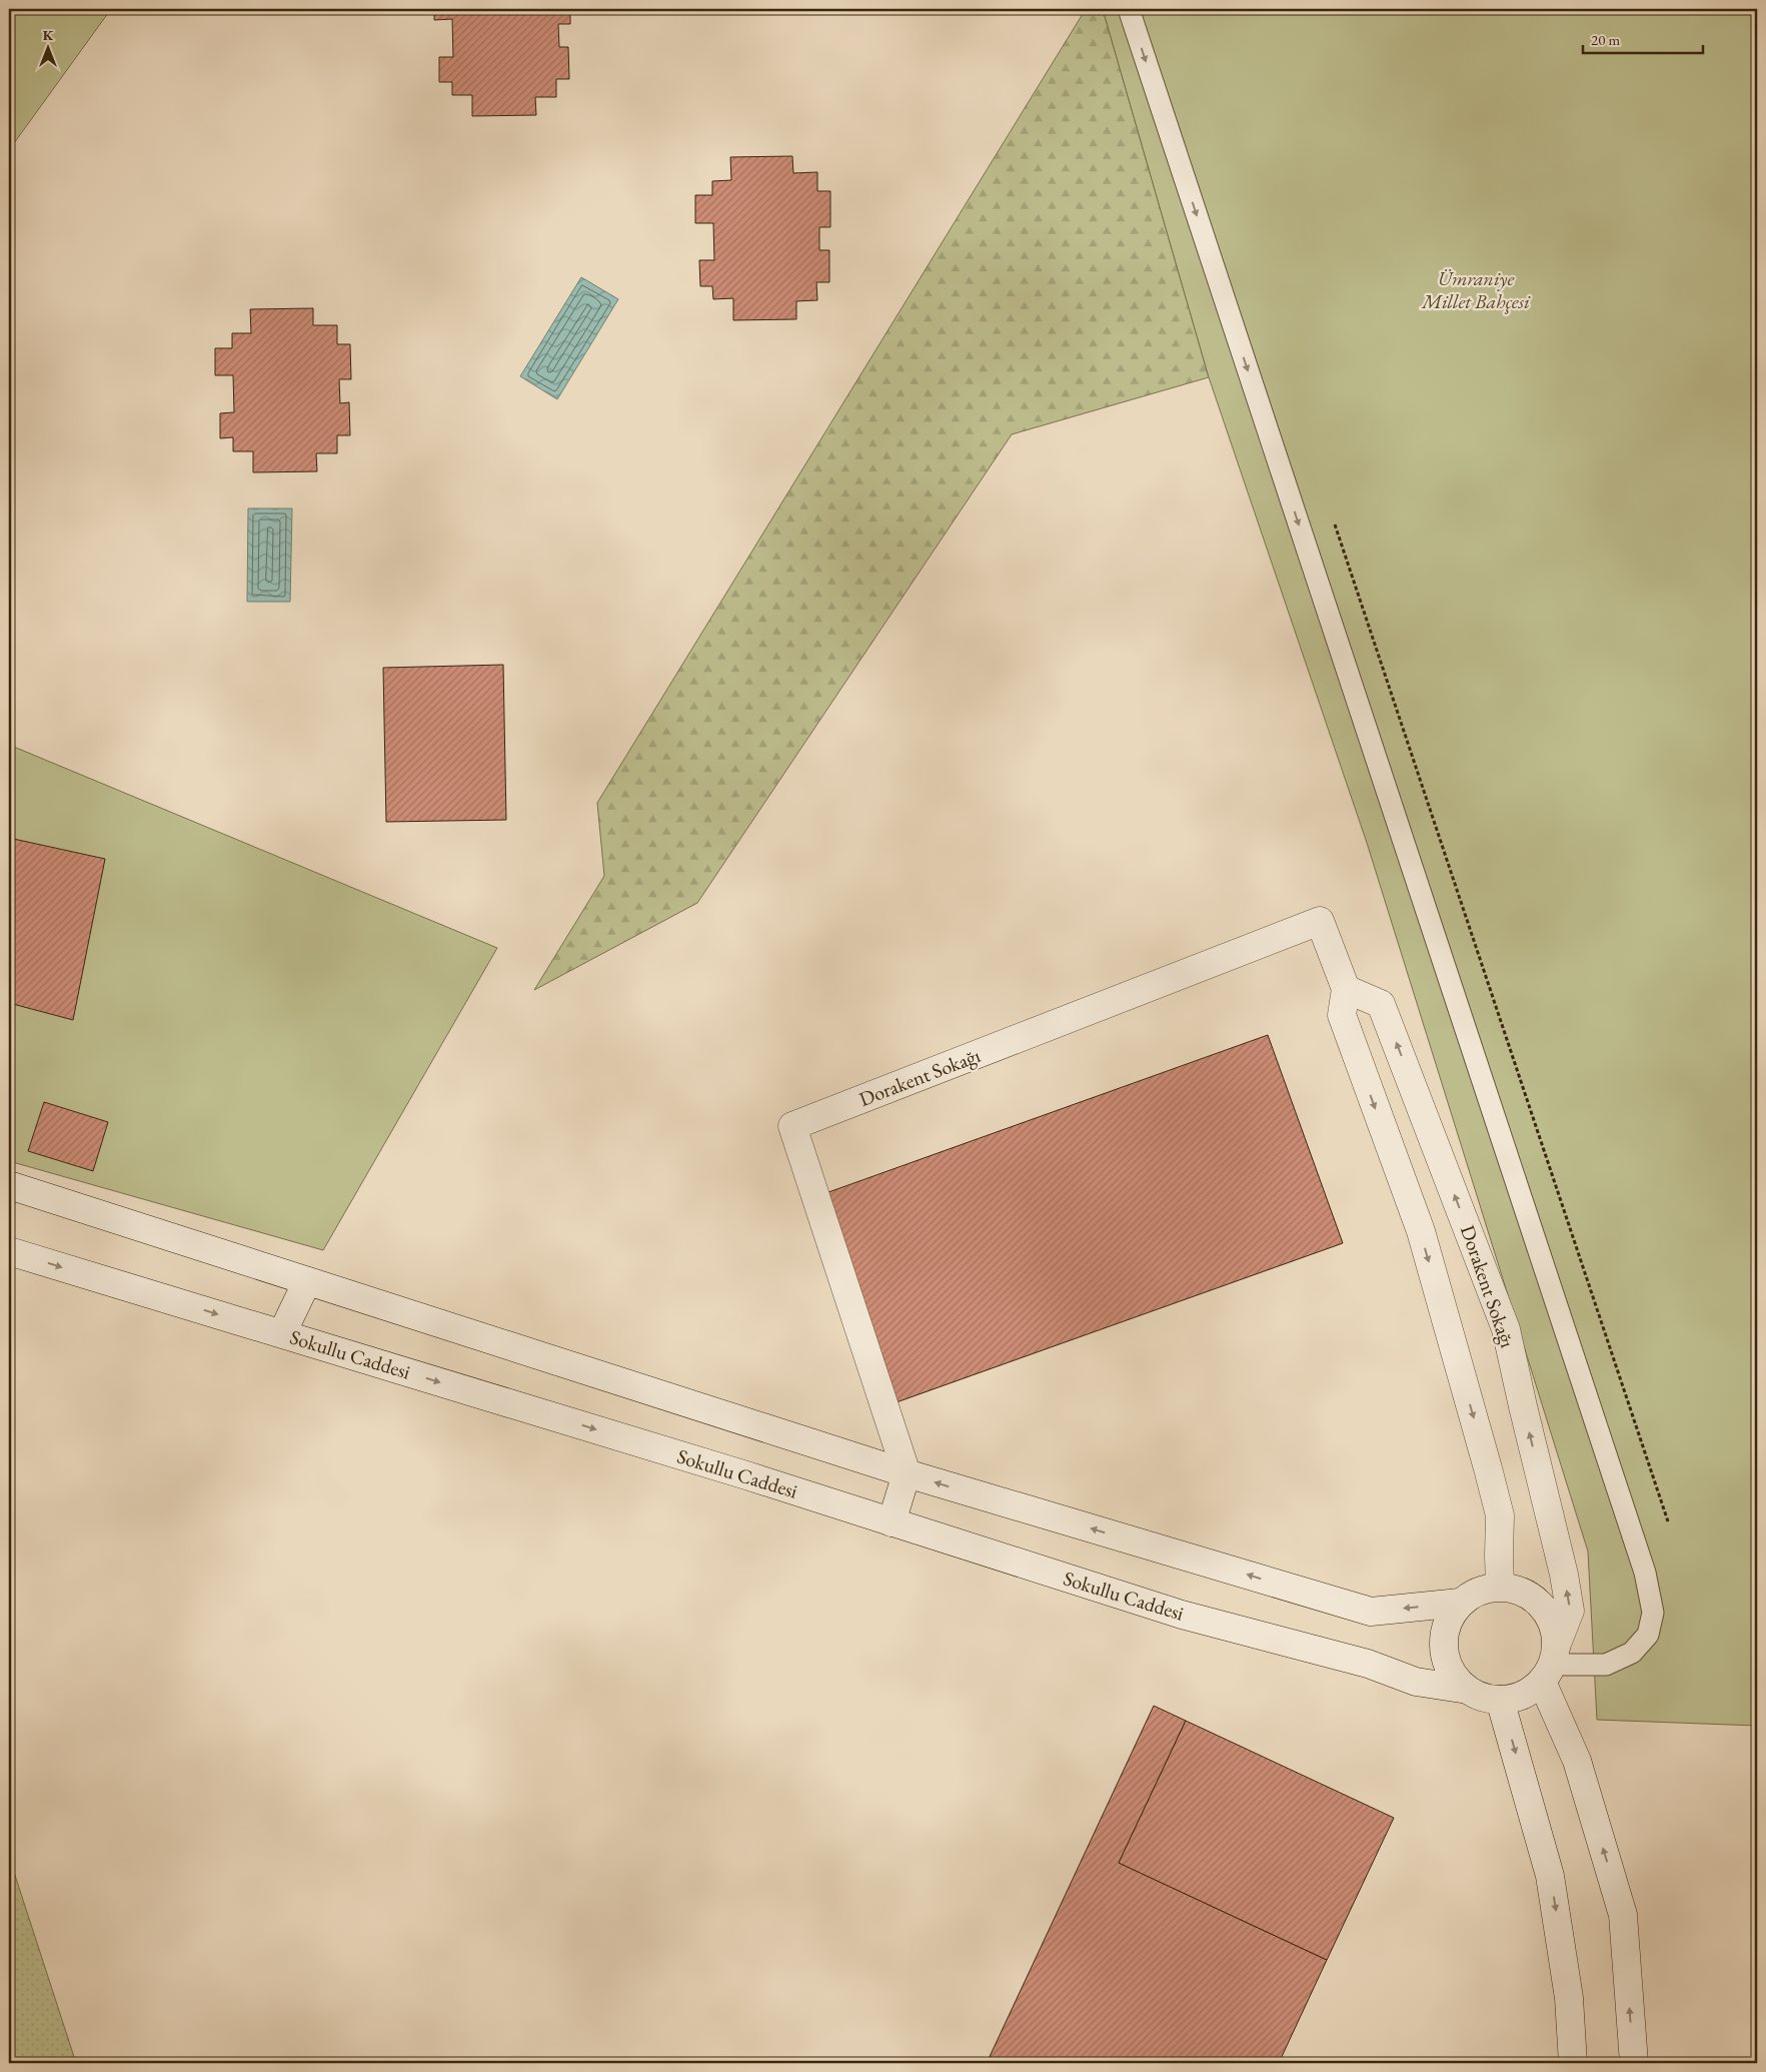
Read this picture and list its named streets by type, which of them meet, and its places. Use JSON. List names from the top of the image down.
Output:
{
  "streets": {
    "street": ["Dorakent Sokağı", "Sokullu Caddesi"]
  },
  "crossings": [
    ["Dorakent Sokağı", "Sokullu Caddesi"]
  ],
  "parks": ["Ümraniye Millet Bahçesi"],
  "scale_bar": "20 m",
  "north": "top"
}
